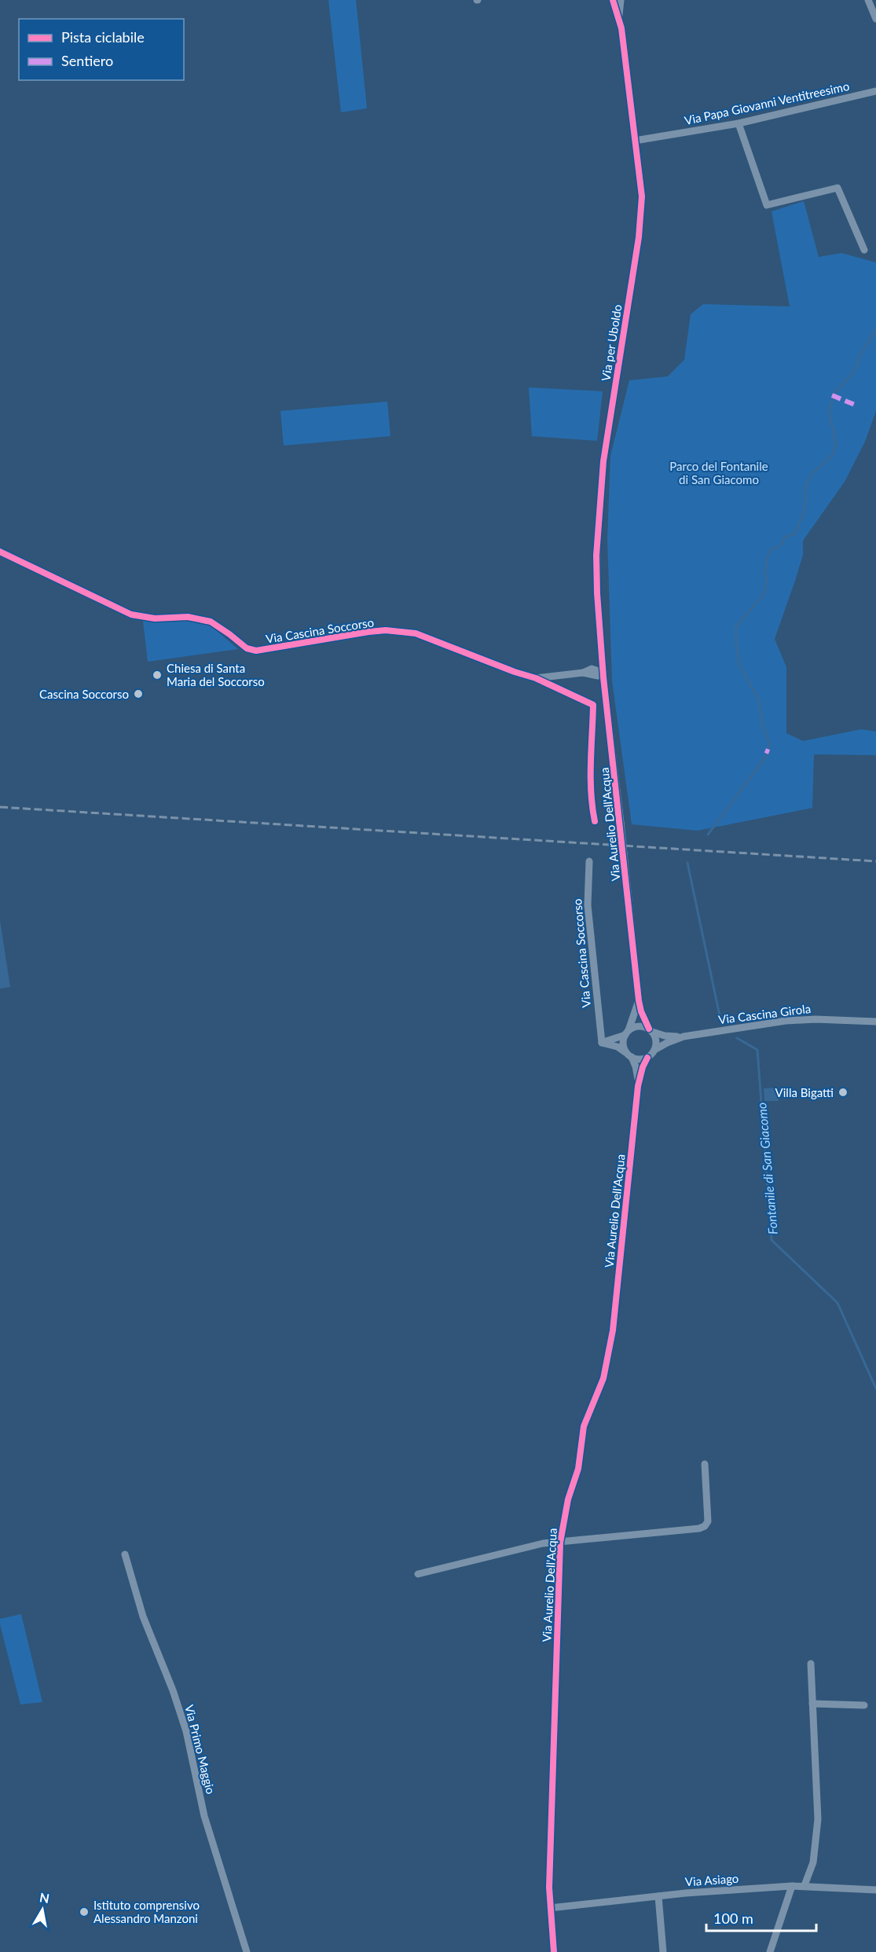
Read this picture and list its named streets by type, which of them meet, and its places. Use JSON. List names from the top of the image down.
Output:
{
  "streets": {
    "street": [
      "Via Papa Giovanni Ventitreesimo",
      "Via per Uboldo",
      "Via Cascina Soccorso",
      "Via Aurelio Dell'Acqua",
      "Via Cascina Girola",
      "Via Primo Maggio",
      "Via Asiago"
    ]
  },
  "crossings": [
    ["Via Papa Giovanni Ventitreesimo", "Via per Uboldo"],
    ["Via per Uboldo", "Via Cascina Soccorso"],
    ["Via per Uboldo", "Via Aurelio Dell'Acqua"],
    ["Via Cascina Soccorso", "Via Aurelio Dell'Acqua"],
    ["Via Aurelio Dell'Acqua", "Via Cascina Girola"],
    ["Via Aurelio Dell'Acqua", "Via Asiago"]
  ],
  "water": ["Fontanile di San Giacomo"],
  "parks": ["Parco del Fontanile di San Giacomo"],
  "places": [
    "Chiesa di Santa Maria del Soccorso",
    "Cascina Soccorso",
    "Villa Bigatti",
    "Istituto comprensivo Alessandro Manzoni"
  ],
  "legend": ["Pista ciclabile", "Sentiero"],
  "scale_bar": "100 m",
  "north": "top"
}
